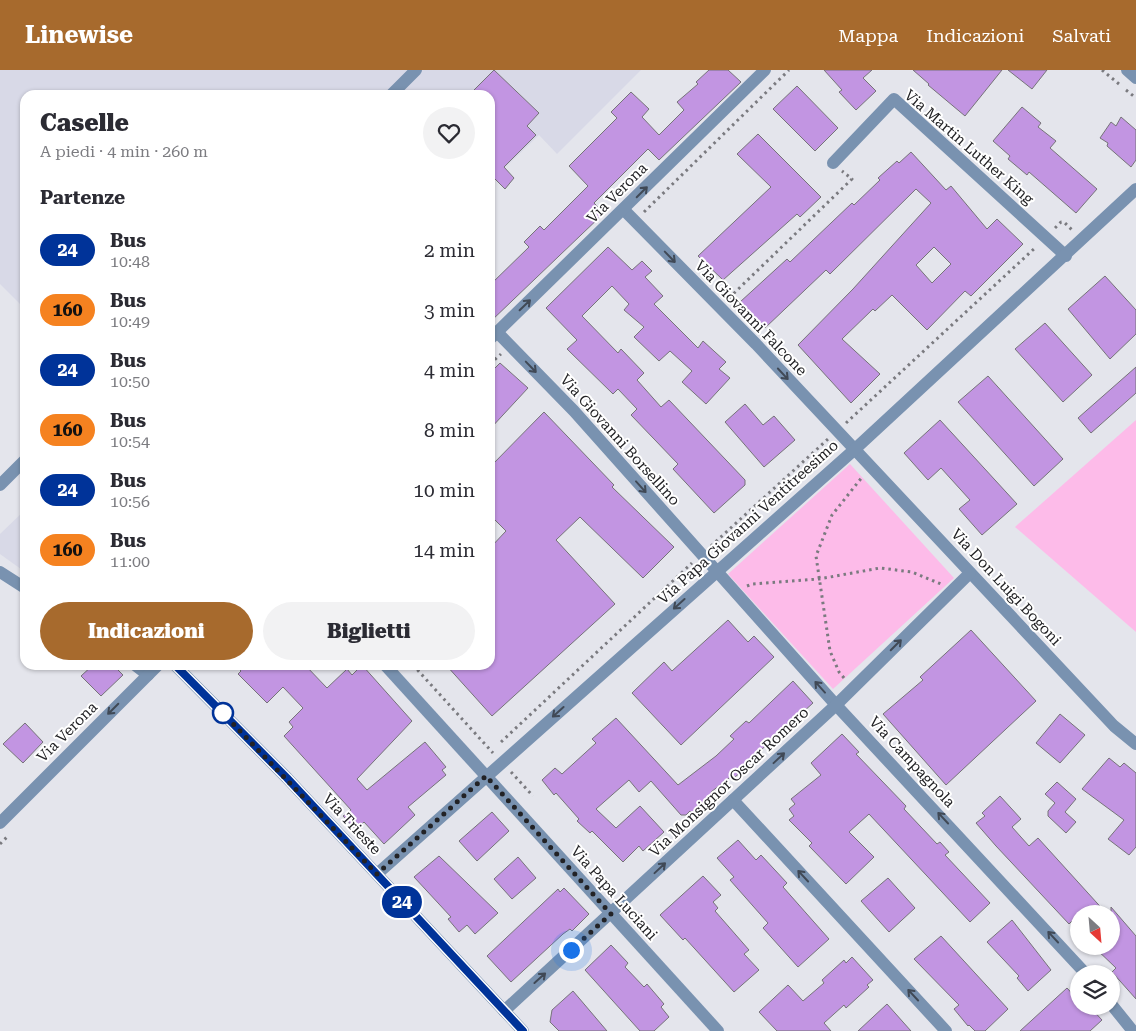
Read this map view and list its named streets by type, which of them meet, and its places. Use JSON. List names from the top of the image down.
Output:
{
  "streets": {
    "street": [
      "Via Martin Luther King",
      "Via Verona",
      "Via Giovanni Falcone",
      "Via Giovanni Borsellino",
      "Via Papa Giovanni Ventitreesimo",
      "Via Don Luigi Bogoni",
      "Via Campagnola",
      "Via Monsignor Oscar Romero",
      "Via Trieste",
      "Via Papa Luciani"
    ]
  },
  "crossings": [
    ["Via Martin Luther King", "Via Papa Giovanni Ventitreesimo"],
    ["Via Verona", "Via Giovanni Falcone"],
    ["Via Giovanni Falcone", "Via Papa Giovanni Ventitreesimo"],
    ["Via Giovanni Falcone", "Via Don Luigi Bogoni"],
    ["Via Giovanni Borsellino", "Via Papa Giovanni Ventitreesimo"],
    ["Via Giovanni Borsellino", "Via Campagnola"],
    ["Via Papa Giovanni Ventitreesimo", "Via Don Luigi Bogoni"],
    ["Via Papa Giovanni Ventitreesimo", "Via Campagnola"],
    ["Via Papa Giovanni Ventitreesimo", "Via Trieste"],
    ["Via Papa Giovanni Ventitreesimo", "Via Papa Luciani"],
    ["Via Don Luigi Bogoni", "Via Monsignor Oscar Romero"],
    ["Via Campagnola", "Via Monsignor Oscar Romero"],
    ["Via Monsignor Oscar Romero", "Via Trieste"],
    ["Via Monsignor Oscar Romero", "Via Papa Luciani"]
  ],
  "one_way": [
    "Via Giovanni Falcone",
    "Via Giovanni Borsellino",
    "Via Campagnola",
    "Via Monsignor Oscar Romero"
  ],
  "lines": ["bus line 24"],
  "north": "bottom right",
  "page": {
    "header": "Linewise",
    "nav": ["Mappa", "Indicazioni", "Salvati"],
    "on_map": "24",
    "heading": [
      ["Caselle", "A piedi · 4 min · 260 m"],
      "Partenze"
    ],
    "list": [
      {
        "mark": "24",
        "name": "Bus",
        "note": "10:48",
        "value": "2 min"
      },
      {
        "mark": "160",
        "name": "Bus",
        "note": "10:49",
        "value": "3 min"
      },
      {
        "mark": "24",
        "name": "Bus",
        "note": "10:50",
        "value": "4 min"
      },
      {
        "mark": "160",
        "name": "Bus",
        "note": "10:54",
        "value": "8 min"
      },
      {
        "mark": "24",
        "name": "Bus",
        "note": "10:56",
        "value": "10 min"
      },
      {
        "mark": "160",
        "name": "Bus",
        "note": "11:00",
        "value": "14 min"
      }
    ],
    "buttons": ["Indicazioni", "Biglietti"]
  }
}
